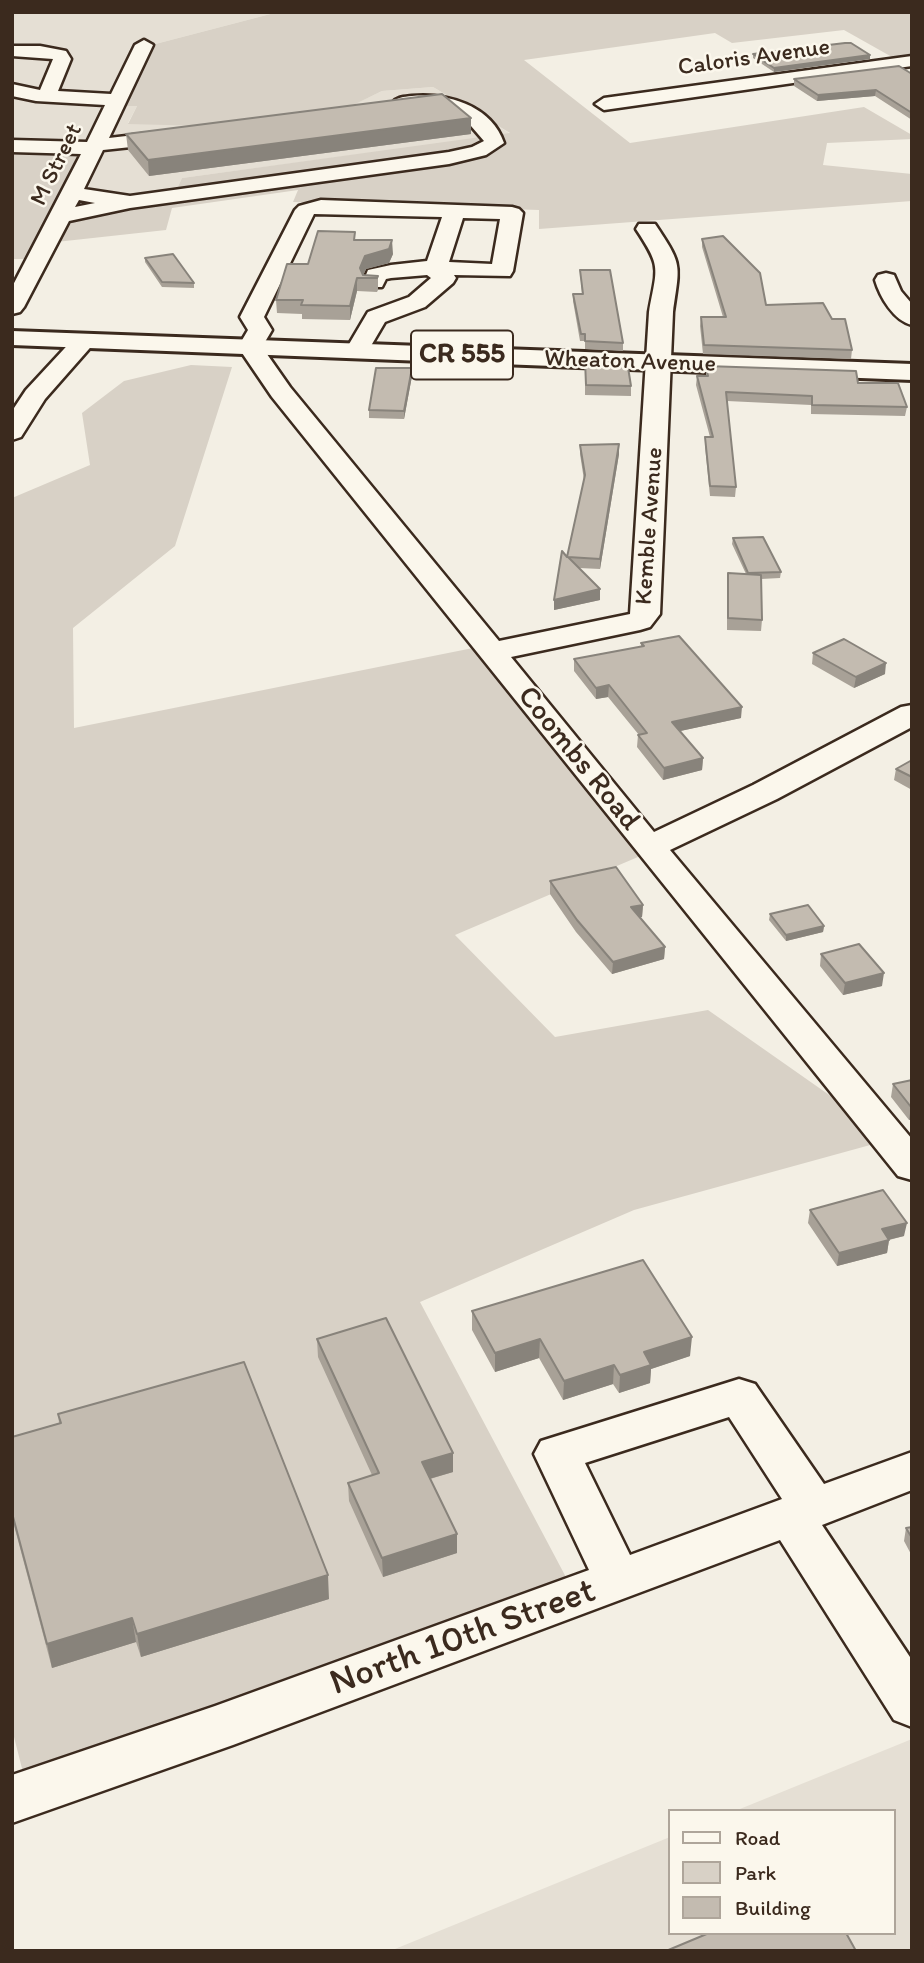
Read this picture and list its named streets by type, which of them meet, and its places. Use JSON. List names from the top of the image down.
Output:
{
  "streets": {
    "main road": ["CR 555", "Wheaton Avenue"],
    "street": [
      "Caloris Avenue",
      "M Street",
      "Kemble Avenue",
      "Coombs Road",
      "North 10th Street"
    ]
  },
  "crossings": [
    ["Wheaton Avenue", "Kemble Avenue"],
    ["Wheaton Avenue", "Coombs Road"],
    ["Kemble Avenue", "Coombs Road"]
  ],
  "legend": ["Road", "Park", "Building"]
}
